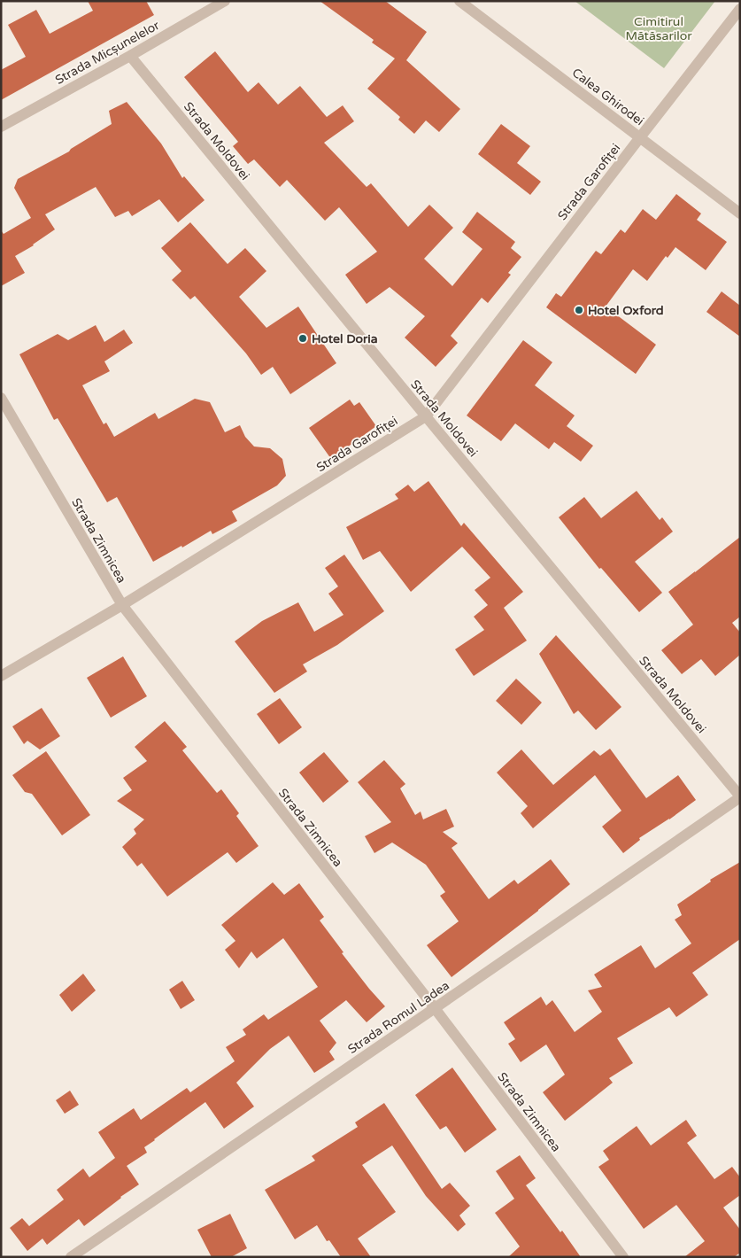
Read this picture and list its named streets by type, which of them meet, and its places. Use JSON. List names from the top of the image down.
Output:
{
  "streets": {
    "street": [
      "Strada Micșunelelor",
      "Calea Ghirodei",
      "Strada Moldovei",
      "Strada Garofiței",
      "Strada Zimnicea",
      "Strada Romul Ladea"
    ]
  },
  "crossings": [
    ["Strada Micșunelelor", "Strada Moldovei"],
    ["Calea Ghirodei", "Strada Garofiței"],
    ["Strada Moldovei", "Strada Garofiței"],
    ["Strada Moldovei", "Strada Romul Ladea"],
    ["Strada Garofiței", "Strada Zimnicea"],
    ["Strada Zimnicea", "Strada Romul Ladea"]
  ],
  "parks": ["Cimitirul Mătăsarilor"],
  "places": ["Hotel Oxford", "Hotel Doria"]
}
